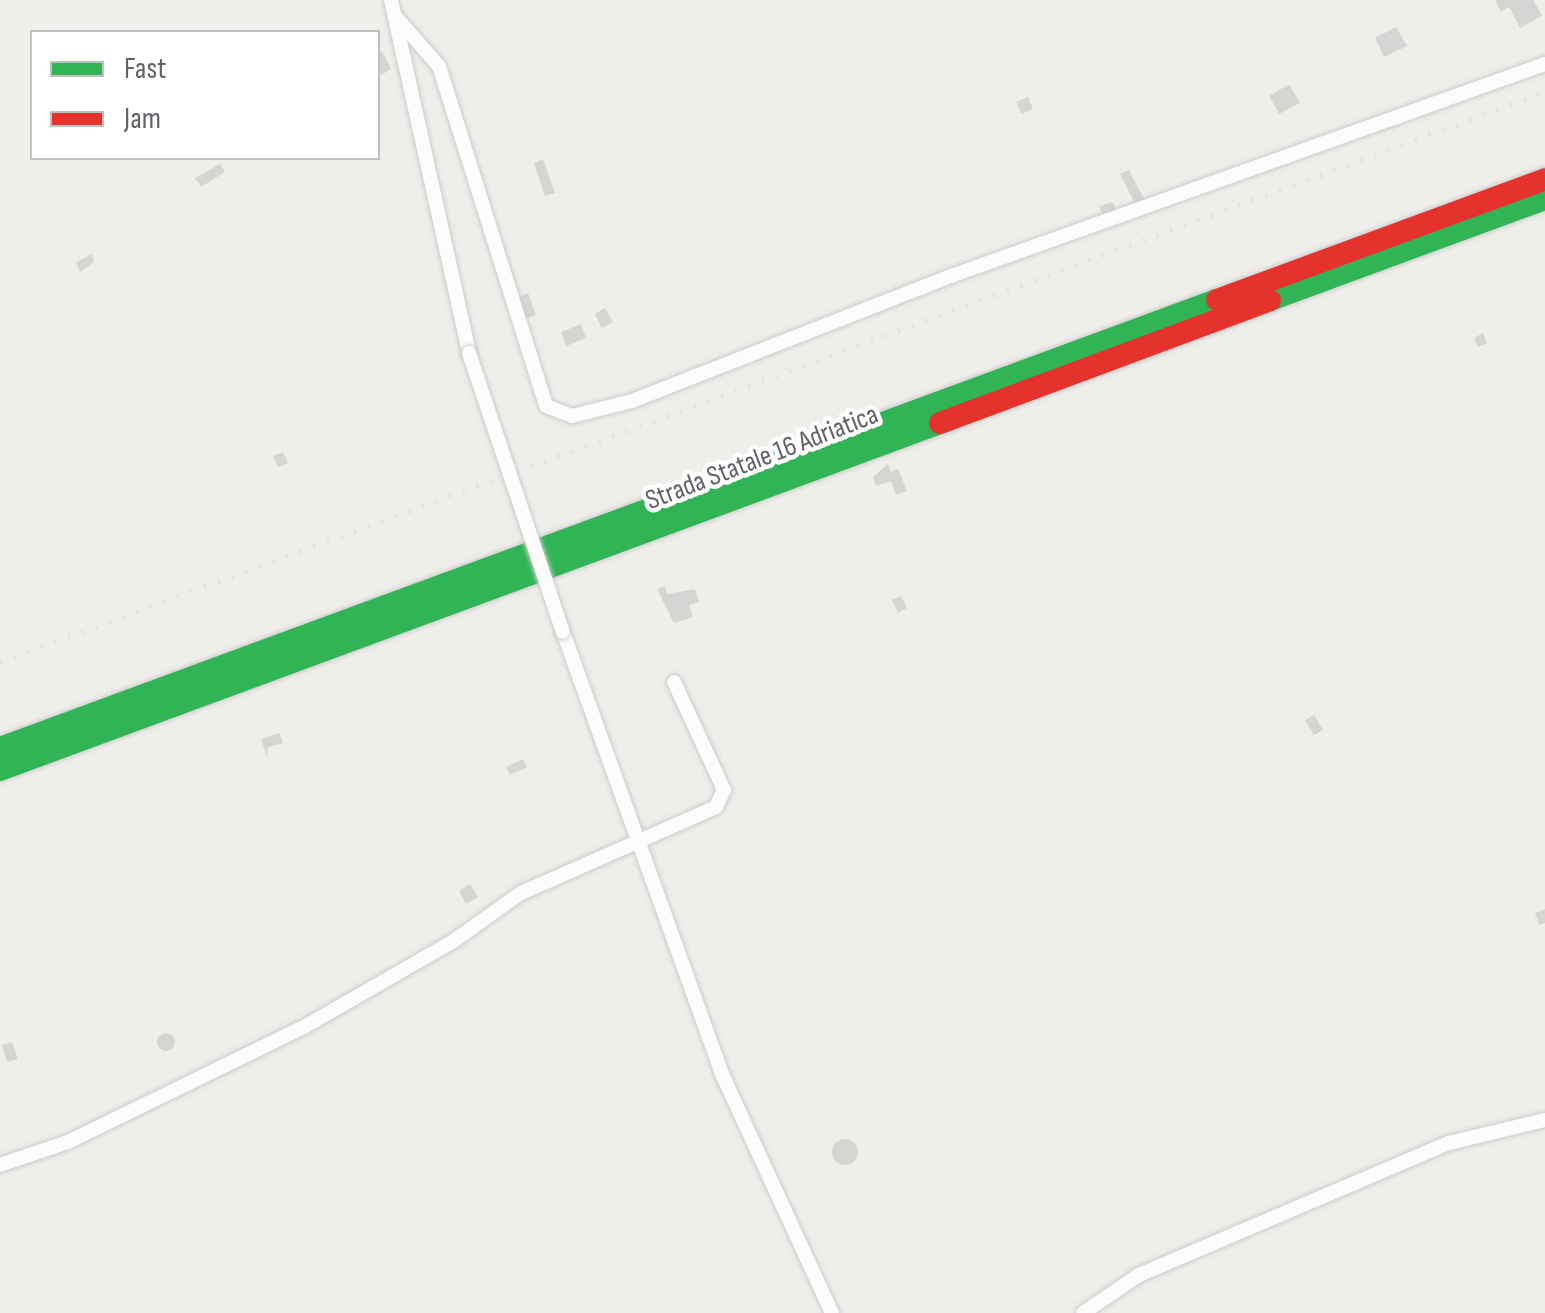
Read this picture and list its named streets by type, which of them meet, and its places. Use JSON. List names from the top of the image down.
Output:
{
  "streets": {
    "highway": ["Strada Statale 16 Adriatica"]
  },
  "legend": ["Fast", "Jam"]
}
